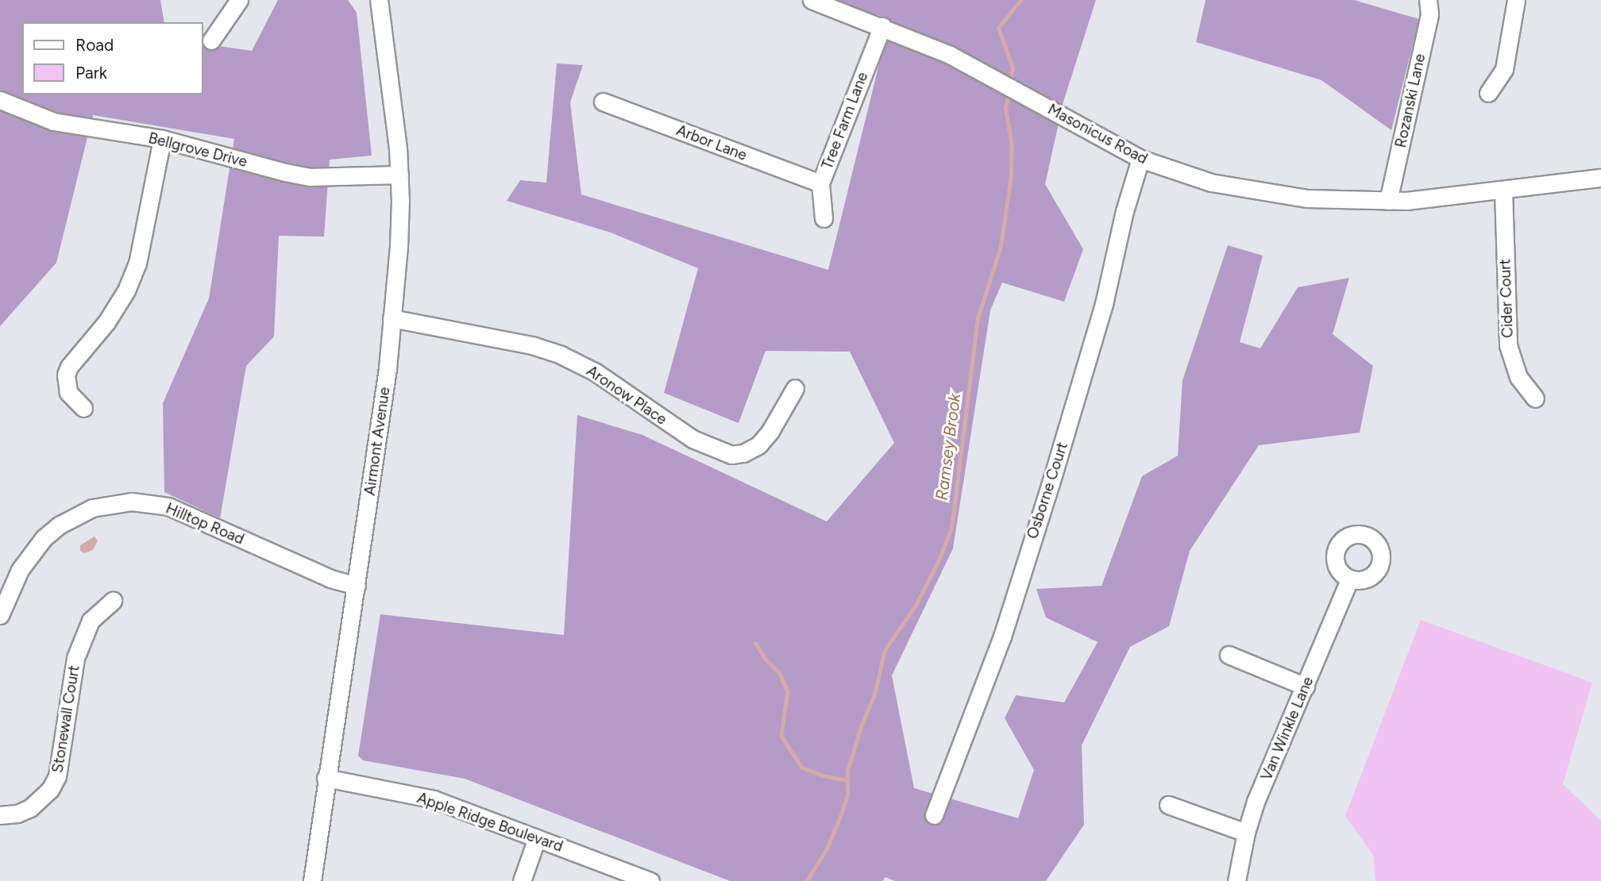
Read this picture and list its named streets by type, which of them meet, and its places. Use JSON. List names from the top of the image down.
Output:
{
  "streets": {
    "street": [
      "Rozanski Lane",
      "Tree Farm Lane",
      "Masonicus Road",
      "Arbor Lane",
      "Bellgrove Drive",
      "Cider Court",
      "Aronow Place",
      "Airmont Avenue",
      "Osborne Court",
      "Hilltop Road",
      "Stonewall Court",
      "Van Winkle Lane",
      "Apple Ridge Boulevard"
    ]
  },
  "crossings": [
    ["Rozanski Lane", "Masonicus Road"],
    ["Tree Farm Lane", "Masonicus Road"],
    ["Tree Farm Lane", "Arbor Lane"],
    ["Masonicus Road", "Cider Court"],
    ["Masonicus Road", "Osborne Court"],
    ["Bellgrove Drive", "Airmont Avenue"],
    ["Aronow Place", "Airmont Avenue"],
    ["Airmont Avenue", "Hilltop Road"],
    ["Airmont Avenue", "Apple Ridge Boulevard"]
  ],
  "water": ["Ramsey Brook"],
  "legend": ["Road", "Park"]
}
